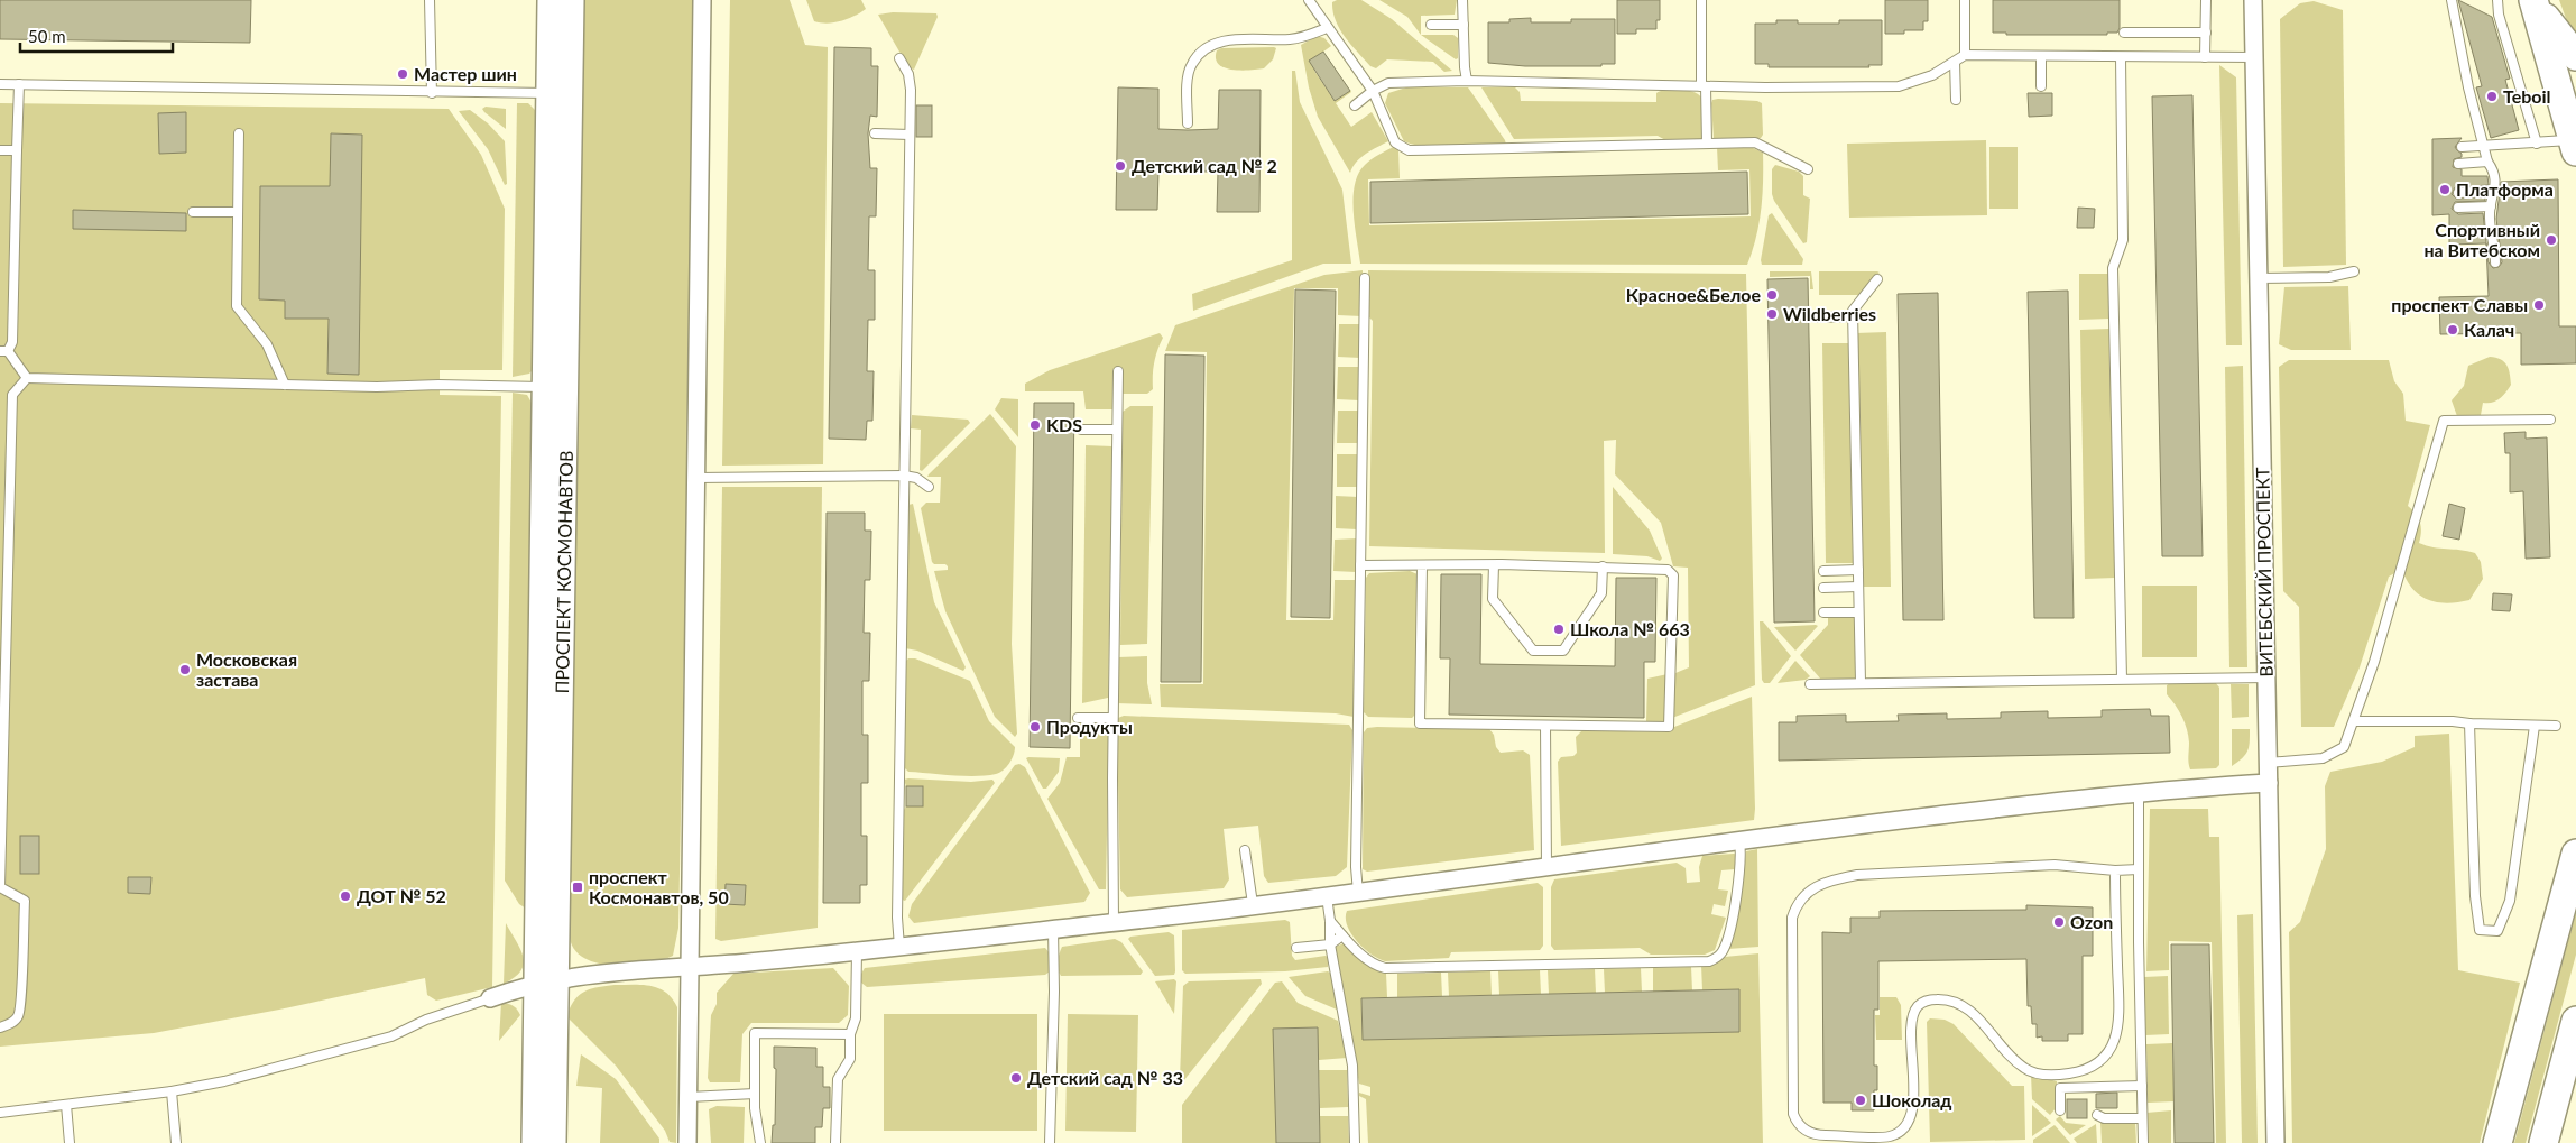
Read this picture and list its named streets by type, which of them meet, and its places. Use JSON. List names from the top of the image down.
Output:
{
  "streets": {
    "street": ["ПРОСПЕКТ КОСМОНАВТОВ", "ВИТЕБСКИЙ ПРОСПЕКТ"]
  },
  "places": {
    "other": [
      "Мастер шин",
      "Teboil",
      "Детский сад № 2",
      "Платформа",
      "Спортивный на Витебском",
      "Красное&Белое",
      "проспект Славы",
      "Wildberries",
      "Калач",
      "KDS",
      "Школа № 663",
      "Московская застава",
      "Продукты",
      "ДОТ № 52",
      "Ozon",
      "Детский сад № 33",
      "Шоколад"
    ],
    "transit": ["проспект Космонавтов, 50"]
  },
  "scale_bar": "50 m"
}
